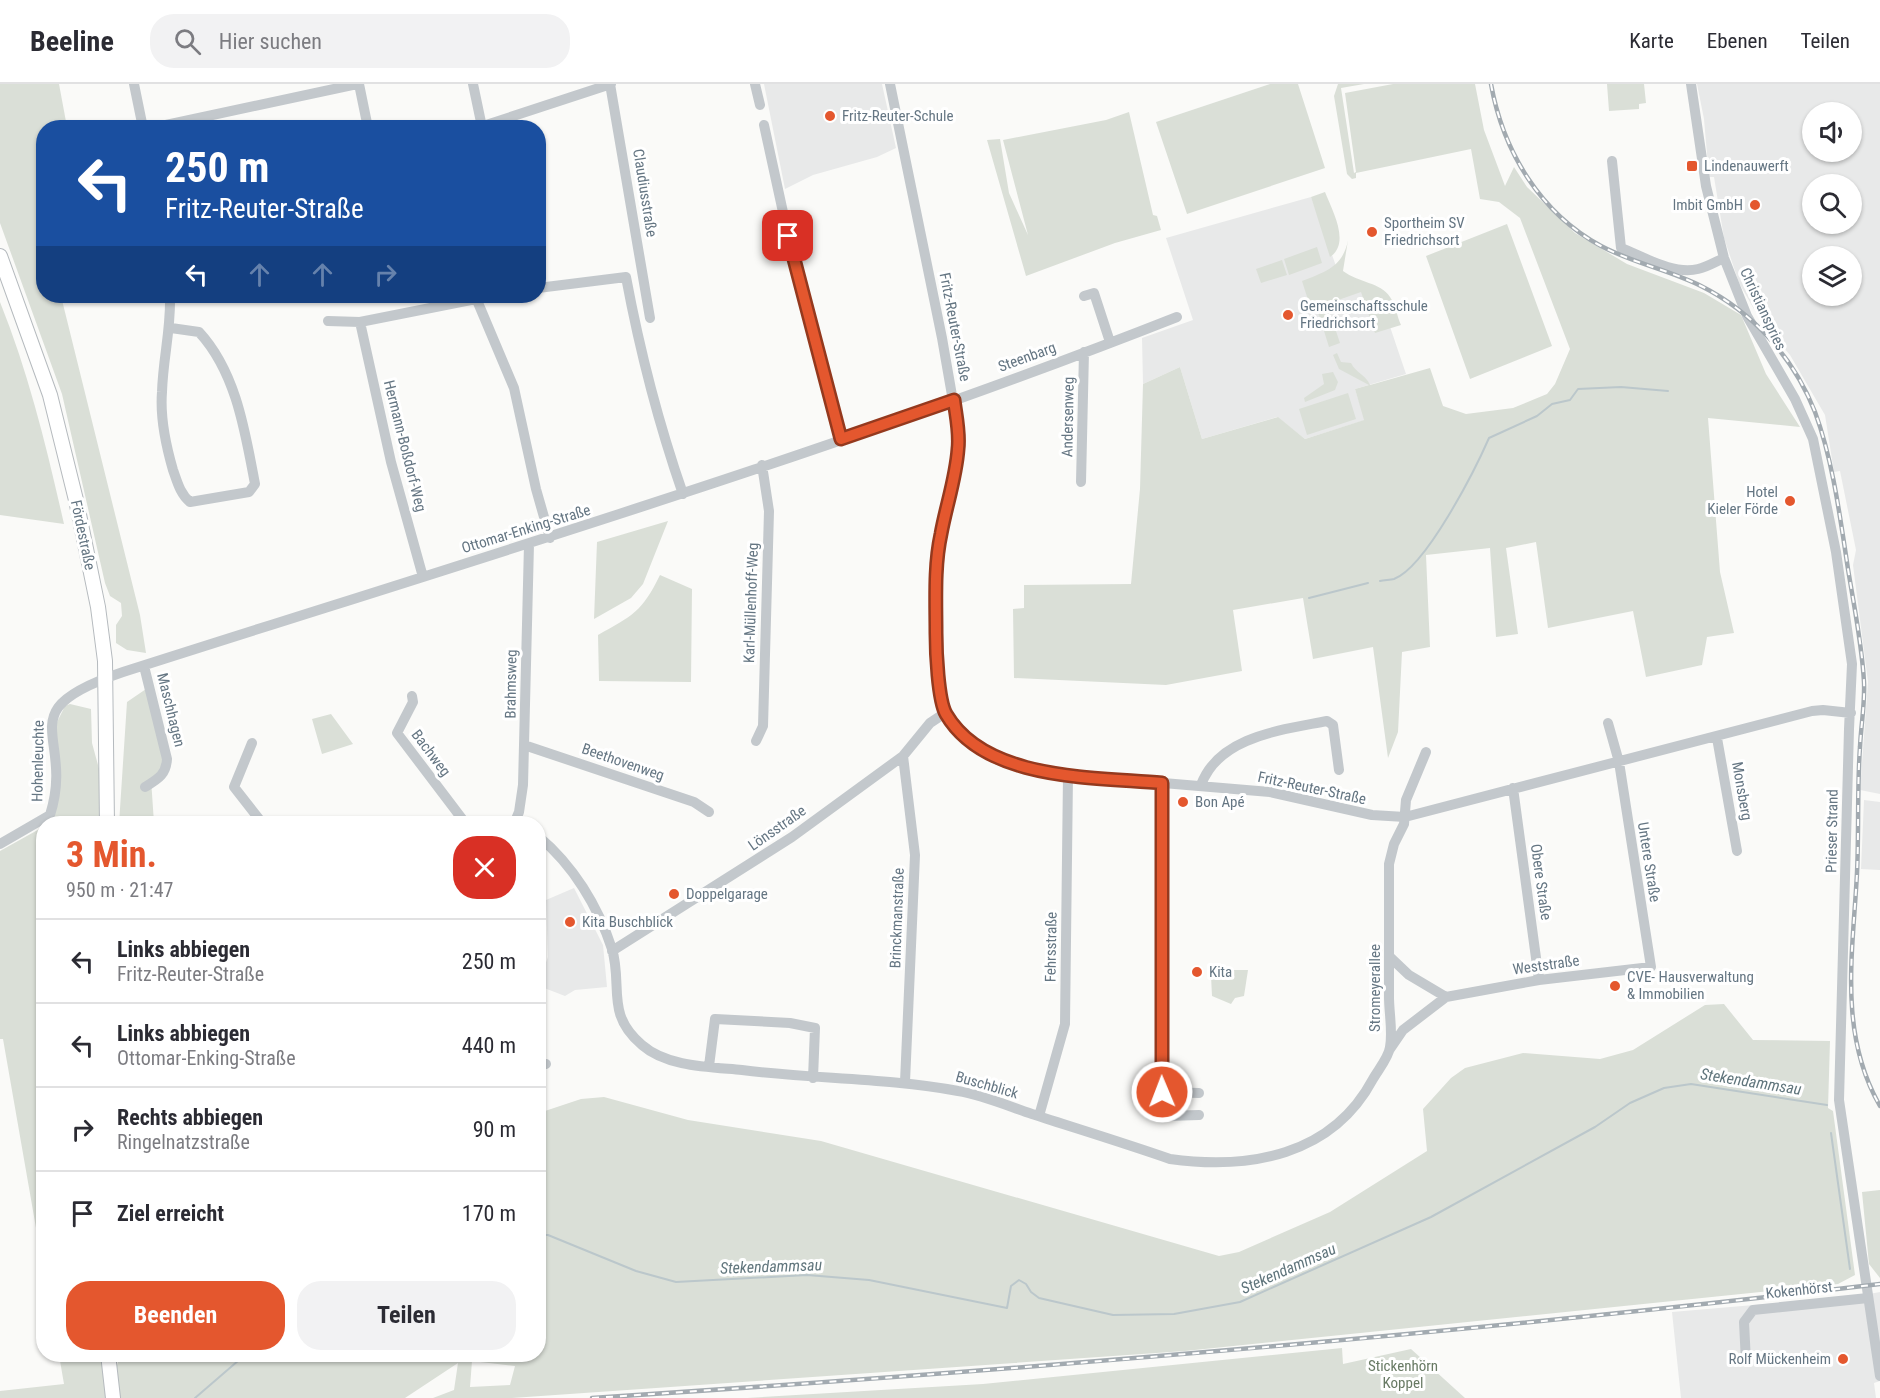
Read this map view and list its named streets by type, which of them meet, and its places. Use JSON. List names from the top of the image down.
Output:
{
  "streets": {
    "main road": ["Fördestraße"],
    "street": [
      "Claudiusstraße",
      "Christianspries",
      "Fritz-Reuter-Straße",
      "Steenbarg",
      "Andersenweg",
      "Hermann-Boßdorf-Weg",
      "Ottomar-Enking-Straße",
      "Karl-Müllenhoff-Weg",
      "Brahmsweg",
      "Maschhagen",
      "Bachweg",
      "Hohenleuchte",
      "Beethovenweg",
      "Monsberg",
      "Lönsstraße",
      "Prieser Strand",
      "Untere Straße",
      "Obere Straße",
      "Brinckmanstraße",
      "Fehrsstraße",
      "Weststraße",
      "Stromeyerallee",
      "Buschblick",
      "Kokenhörst"
    ]
  },
  "crossings": [
    ["Christianspries", "Prieser Strand"],
    ["Fritz-Reuter-Straße", "Steenbarg"],
    ["Fritz-Reuter-Straße", "Ottomar-Enking-Straße"],
    ["Fritz-Reuter-Straße", "Monsberg"],
    ["Fritz-Reuter-Straße", "Lönsstraße"],
    ["Fritz-Reuter-Straße", "Prieser Strand"],
    ["Fritz-Reuter-Straße", "Untere Straße"],
    ["Fritz-Reuter-Straße", "Obere Straße"],
    ["Fritz-Reuter-Straße", "Fehrsstraße"],
    ["Fritz-Reuter-Straße", "Stromeyerallee"],
    ["Steenbarg", "Andersenweg"],
    ["Steenbarg", "Ottomar-Enking-Straße"],
    ["Hermann-Boßdorf-Weg", "Ottomar-Enking-Straße"],
    ["Ottomar-Enking-Straße", "Fördestraße"],
    ["Ottomar-Enking-Straße", "Karl-Müllenhoff-Weg"],
    ["Ottomar-Enking-Straße", "Brahmsweg"],
    ["Ottomar-Enking-Straße", "Maschhagen"],
    ["Ottomar-Enking-Straße", "Hohenleuchte"],
    ["Fördestraße", "Hohenleuchte"],
    ["Brahmsweg", "Beethovenweg"],
    ["Lönsstraße", "Brinckmanstraße"],
    ["Lönsstraße", "Buschblick"],
    ["Prieser Strand", "Kokenhörst"],
    ["Untere Straße", "Weststraße"],
    ["Obere Straße", "Weststraße"],
    ["Brinckmanstraße", "Buschblick"],
    ["Fehrsstraße", "Buschblick"],
    ["Weststraße", "Stromeyerallee"],
    ["Stromeyerallee", "Buschblick"]
  ],
  "water": ["Stekendammsau"],
  "parks": ["Stickenhörn Koppel"],
  "places": {
    "other": [
      "Fritz-Reuter-Schule",
      "lmbit GmbH",
      "Sportheim SV Friedrichsort",
      "Gemeinschaftsschule Friedrichsort",
      "Hotel Kieler Förde",
      "Bon Apé",
      "Doppelgarage",
      "Kita Buschblick",
      "Kita",
      "CVE- Hausverwaltung & Immobilien",
      "Rolf Mückenheim"
    ],
    "transit": ["Lindenauwerft"]
  },
  "page": {
    "header": "Beeline",
    "search": "Hier suchen",
    "nav": ["Karte", "Ebenen", "Teilen"],
    "turn": ["250 m", "Fritz-Reuter-Straße"],
    "heading": ["3 Min.", "950 m · 21:47"],
    "list": [
      {
        "name": "Links abbiegen",
        "note": "Fritz-Reuter-Straße",
        "value": "250 m"
      },
      {
        "name": "Links abbiegen",
        "note": "Ottomar-Enking-Straße",
        "value": "440 m"
      },
      {
        "name": "Rechts abbiegen",
        "note": "Ringelnatzstraße",
        "value": "90 m"
      },
      {
        "name": "Ziel erreicht",
        "value": "170 m"
      }
    ],
    "buttons": ["Beenden", "Teilen"]
  }
}
